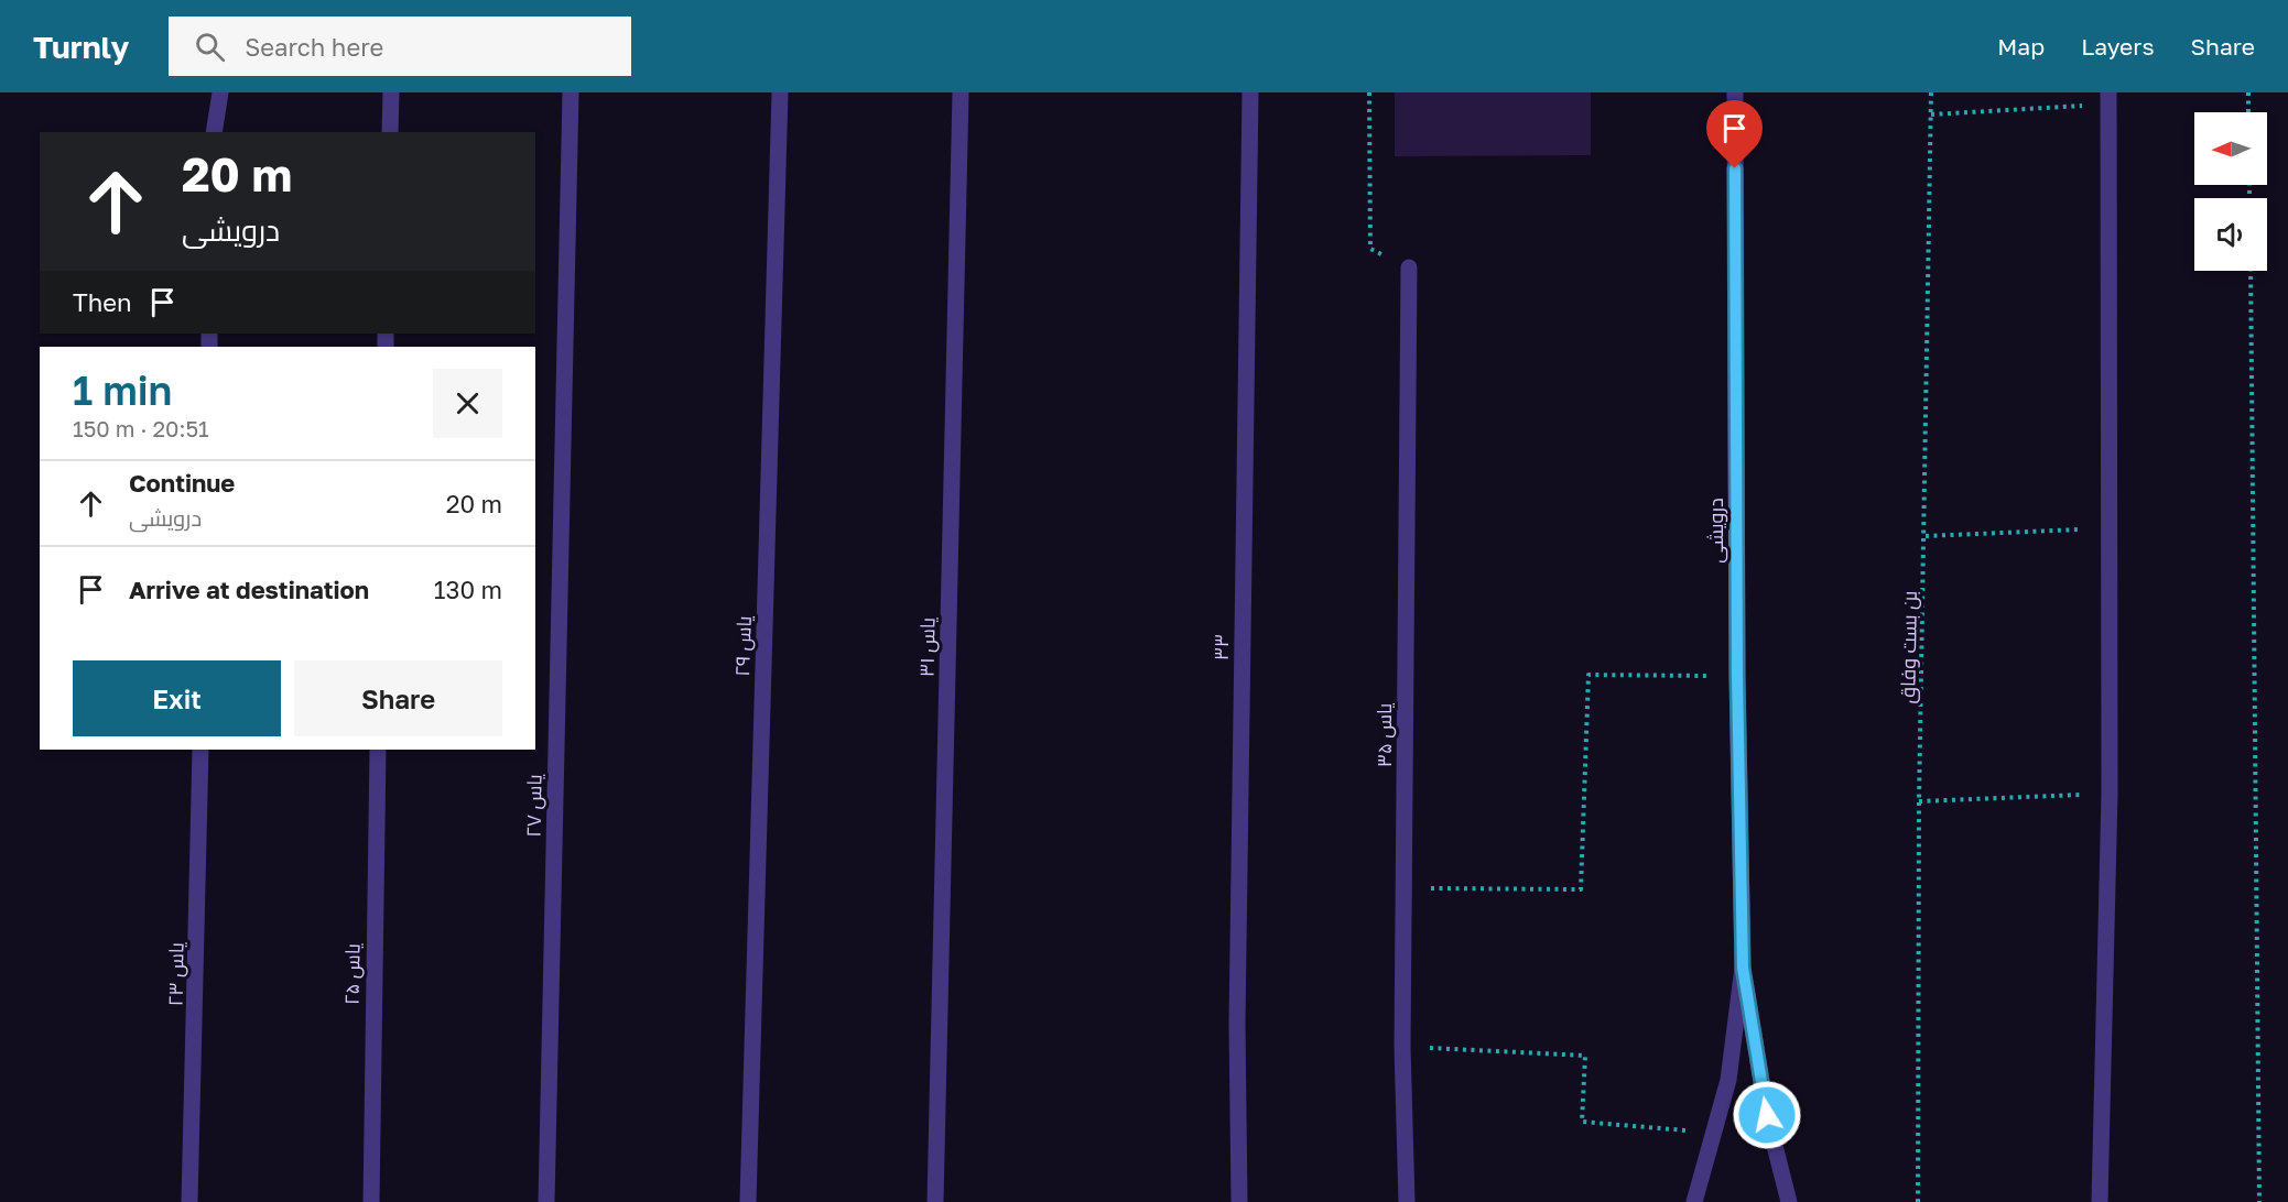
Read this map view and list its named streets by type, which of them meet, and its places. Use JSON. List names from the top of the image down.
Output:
{
  "streets": {
    "street": [
      "درویشی",
      "یاس ۲۹",
      "یاس ۳۱",
      "۳۳",
      "یاس ۳۵",
      "یاس ۲۷",
      "یاس ۲۳",
      "یاس ۲۵"
    ],
    "path": ["بن بست وفاق"]
  },
  "north": "left",
  "page": {
    "header": "Turnly",
    "search": "Search here",
    "nav": ["Map", "Layers", "Share"],
    "turn": ["20 m", "درویشی"],
    "then": "Then",
    "heading": ["1 min", "150 m · 20:51"],
    "list": [
      {
        "name": "Continue",
        "note": "درویشی",
        "value": "20 m"
      },
      {
        "name": "Arrive at destination",
        "value": "130 m"
      }
    ],
    "buttons": ["Exit", "Share"]
  }
}
